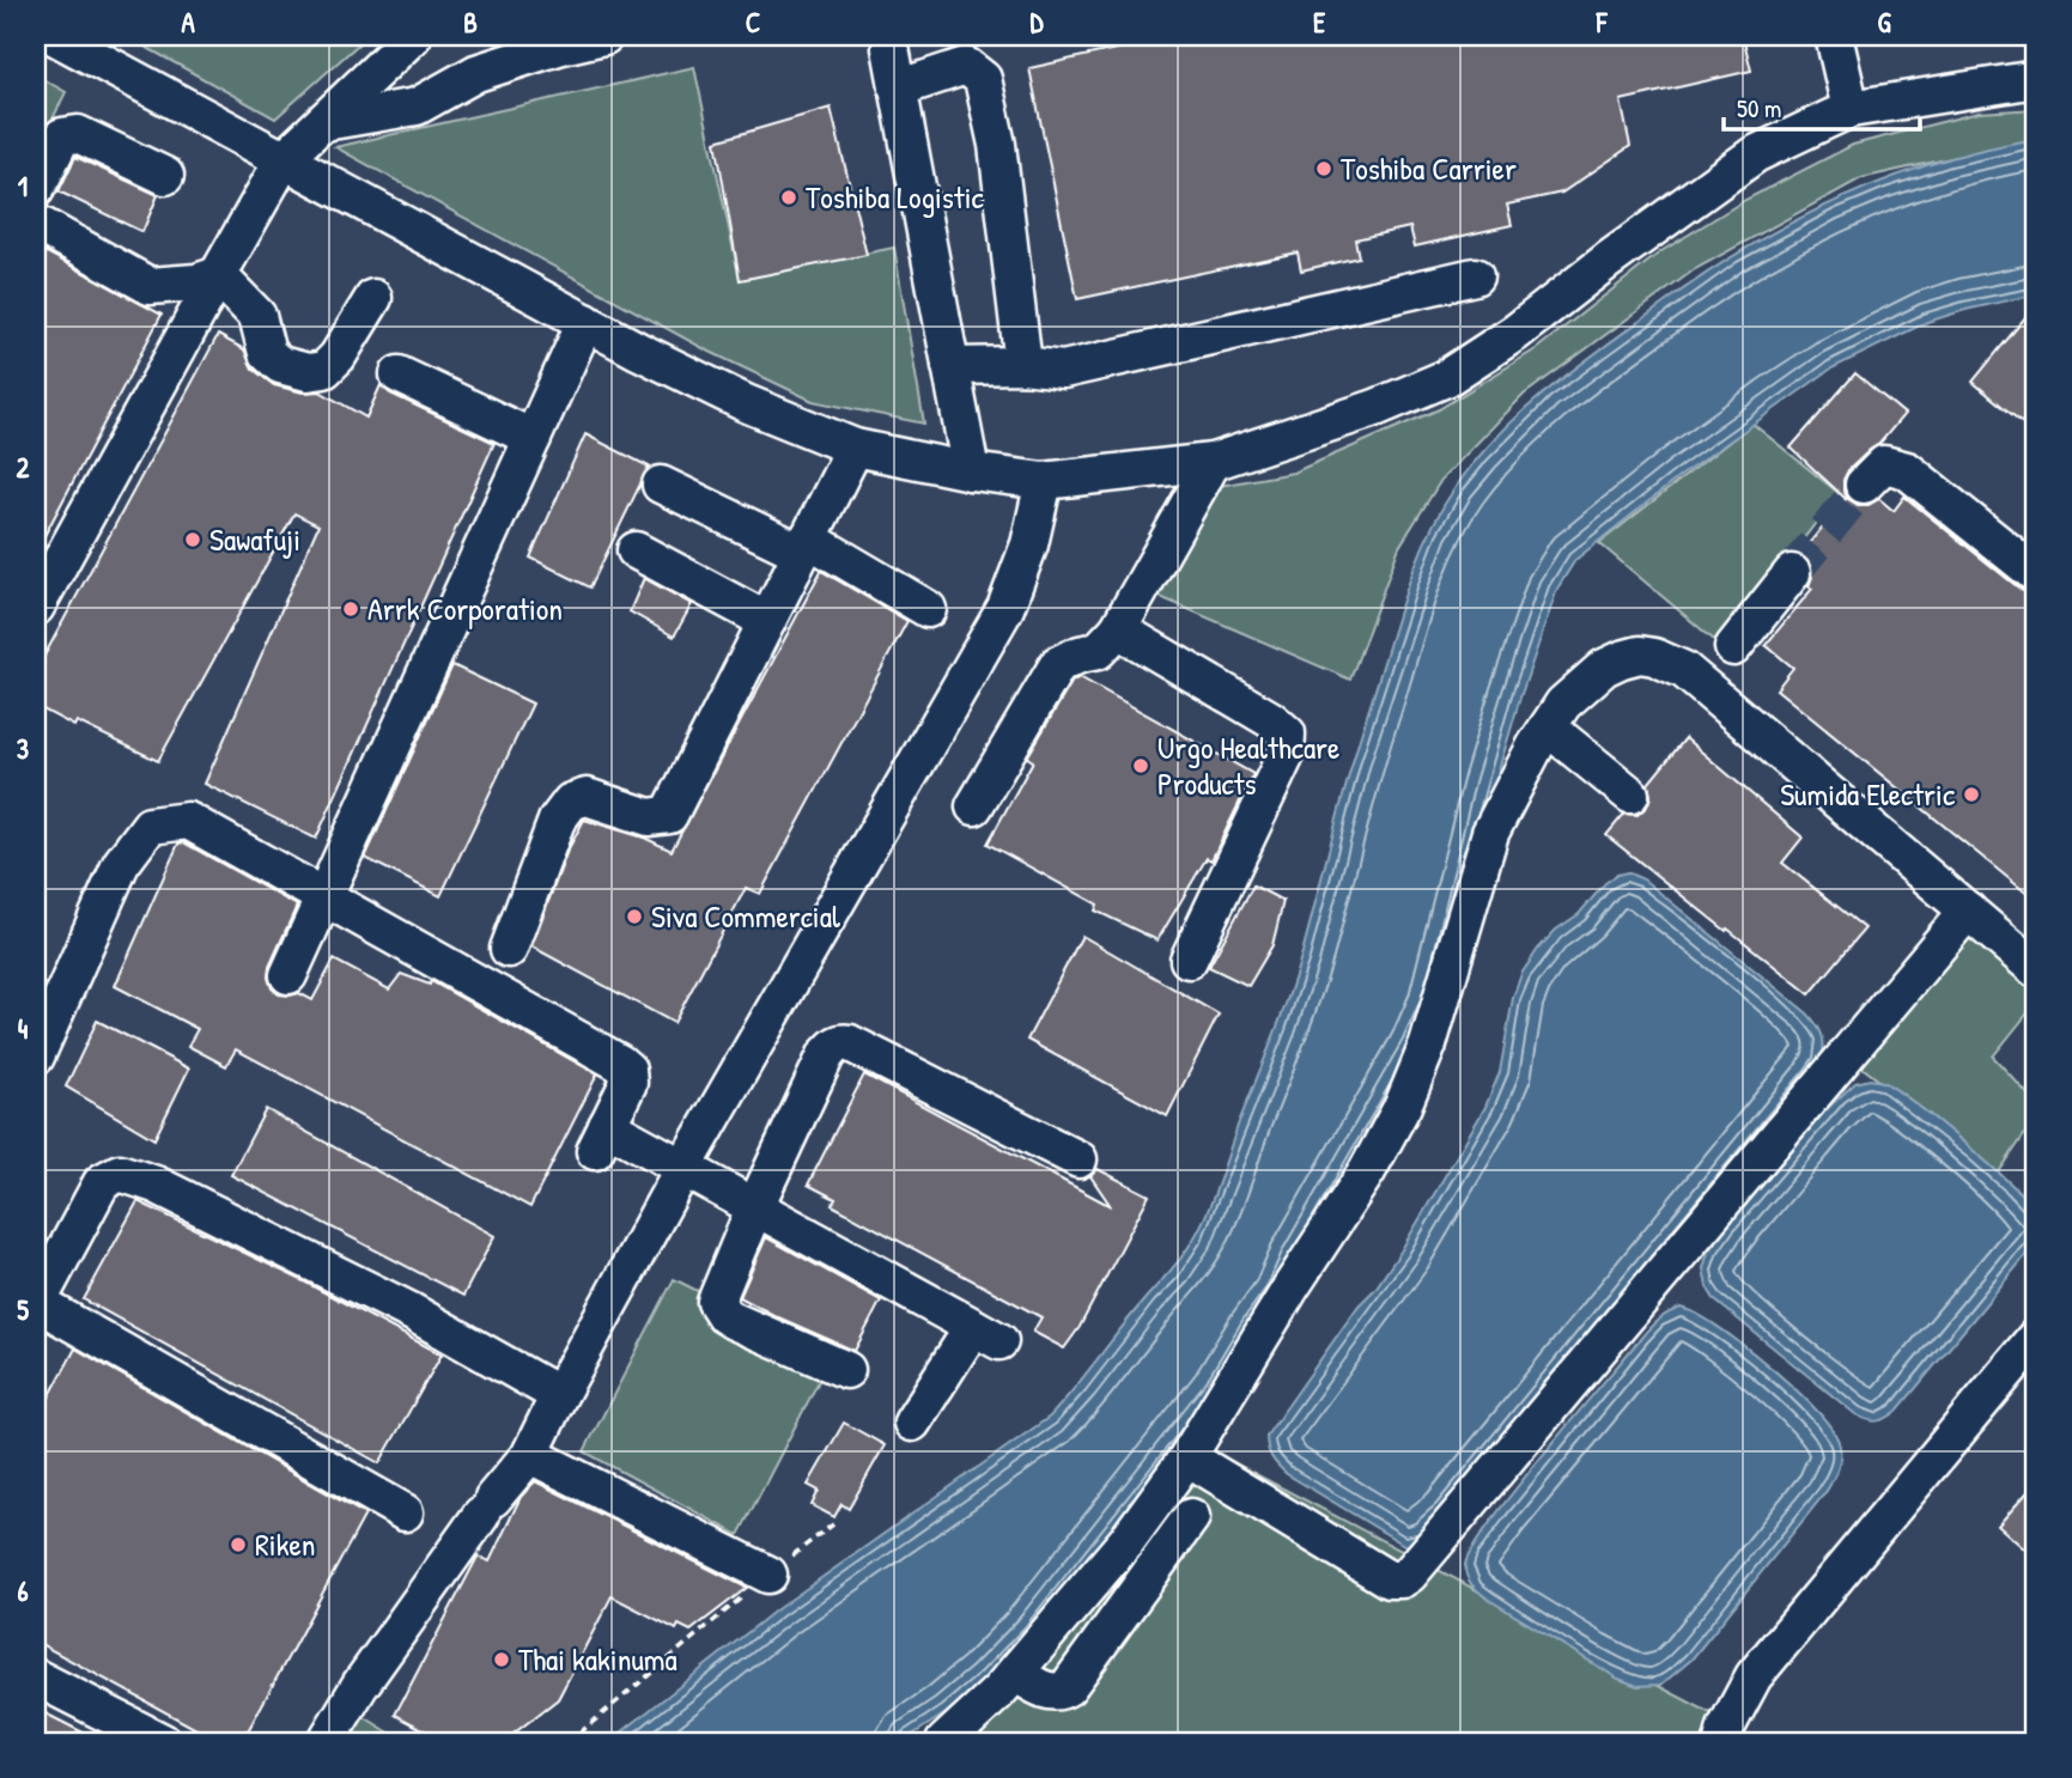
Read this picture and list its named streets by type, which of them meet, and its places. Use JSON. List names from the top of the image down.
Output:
{
  "places": [
    "Toshiba Carrier",
    "Toshiba Logistic",
    "Sawafuji",
    "Arrk Corporation",
    "Urgo Healthcare Products",
    "Sumida Electric",
    "Siva Commercial",
    "Riken",
    "Thai kakinuma"
  ],
  "scale_bar": "50 m",
  "grid": {
    "columns": [
      "A",
      "B",
      "C",
      "D",
      "E",
      "F",
      "G"
    ],
    "rows": [
      "1",
      "2",
      "3",
      "4",
      "5",
      "6"
    ]
  }
}
